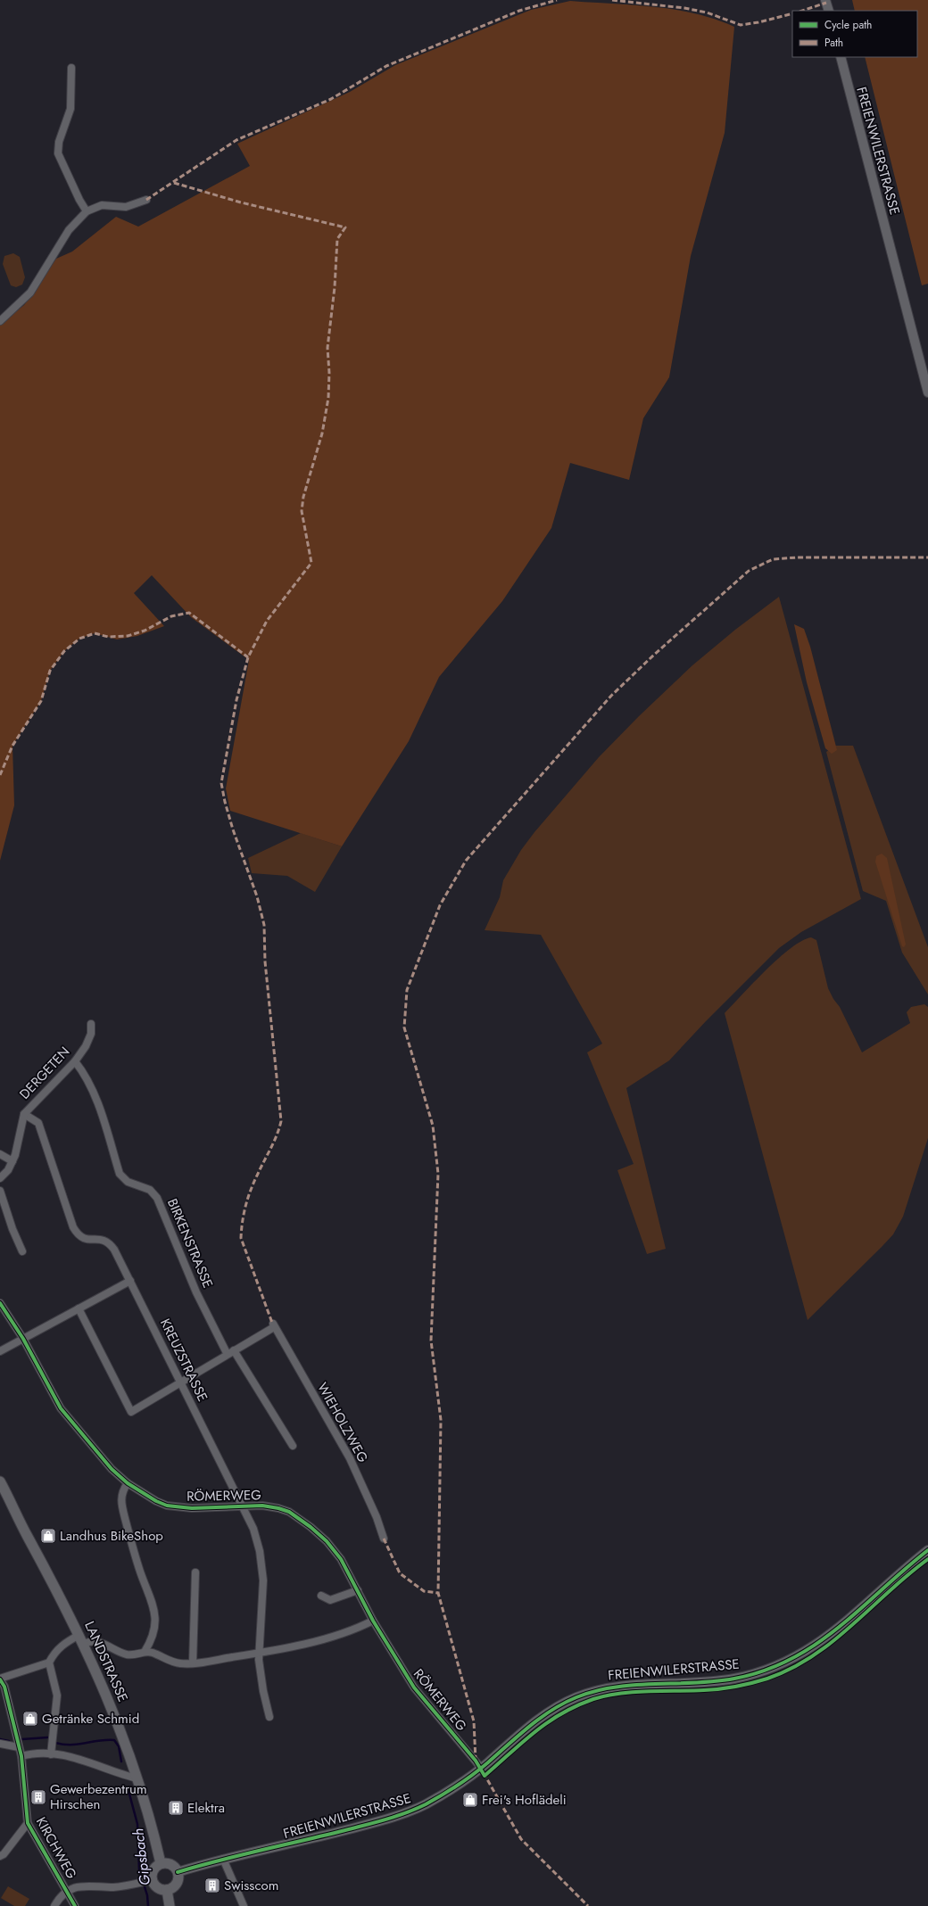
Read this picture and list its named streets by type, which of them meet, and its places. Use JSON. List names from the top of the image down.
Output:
{
  "streets": {
    "main road": ["LANDSTRASSE"],
    "street": [
      "FREIENWILERSTRASSE",
      "DERGETEN",
      "BIRKENSTRASSE",
      "KREUZSTRASSE",
      "WIEHOLZWEG",
      "RÖMERWEG",
      "KIRCHWEG"
    ]
  },
  "crossings": [
    ["FREIENWILERSTRASSE", "RÖMERWEG"],
    ["FREIENWILERSTRASSE", "LANDSTRASSE"],
    ["DERGETEN", "BIRKENSTRASSE"],
    ["DERGETEN", "KREUZSTRASSE"],
    ["BIRKENSTRASSE", "WIEHOLZWEG"],
    ["KREUZSTRASSE", "RÖMERWEG"]
  ],
  "water": ["Gipsbach"],
  "places": {
    "shop": ["Landhus BikeShop", "Getränke Schmid", "Frei's Hoflädeli"],
    "building": ["Gewerbezentrum Hirschen", "Elektra", "Swisscom"]
  },
  "legend": ["Cycle path", "Path"]
}
